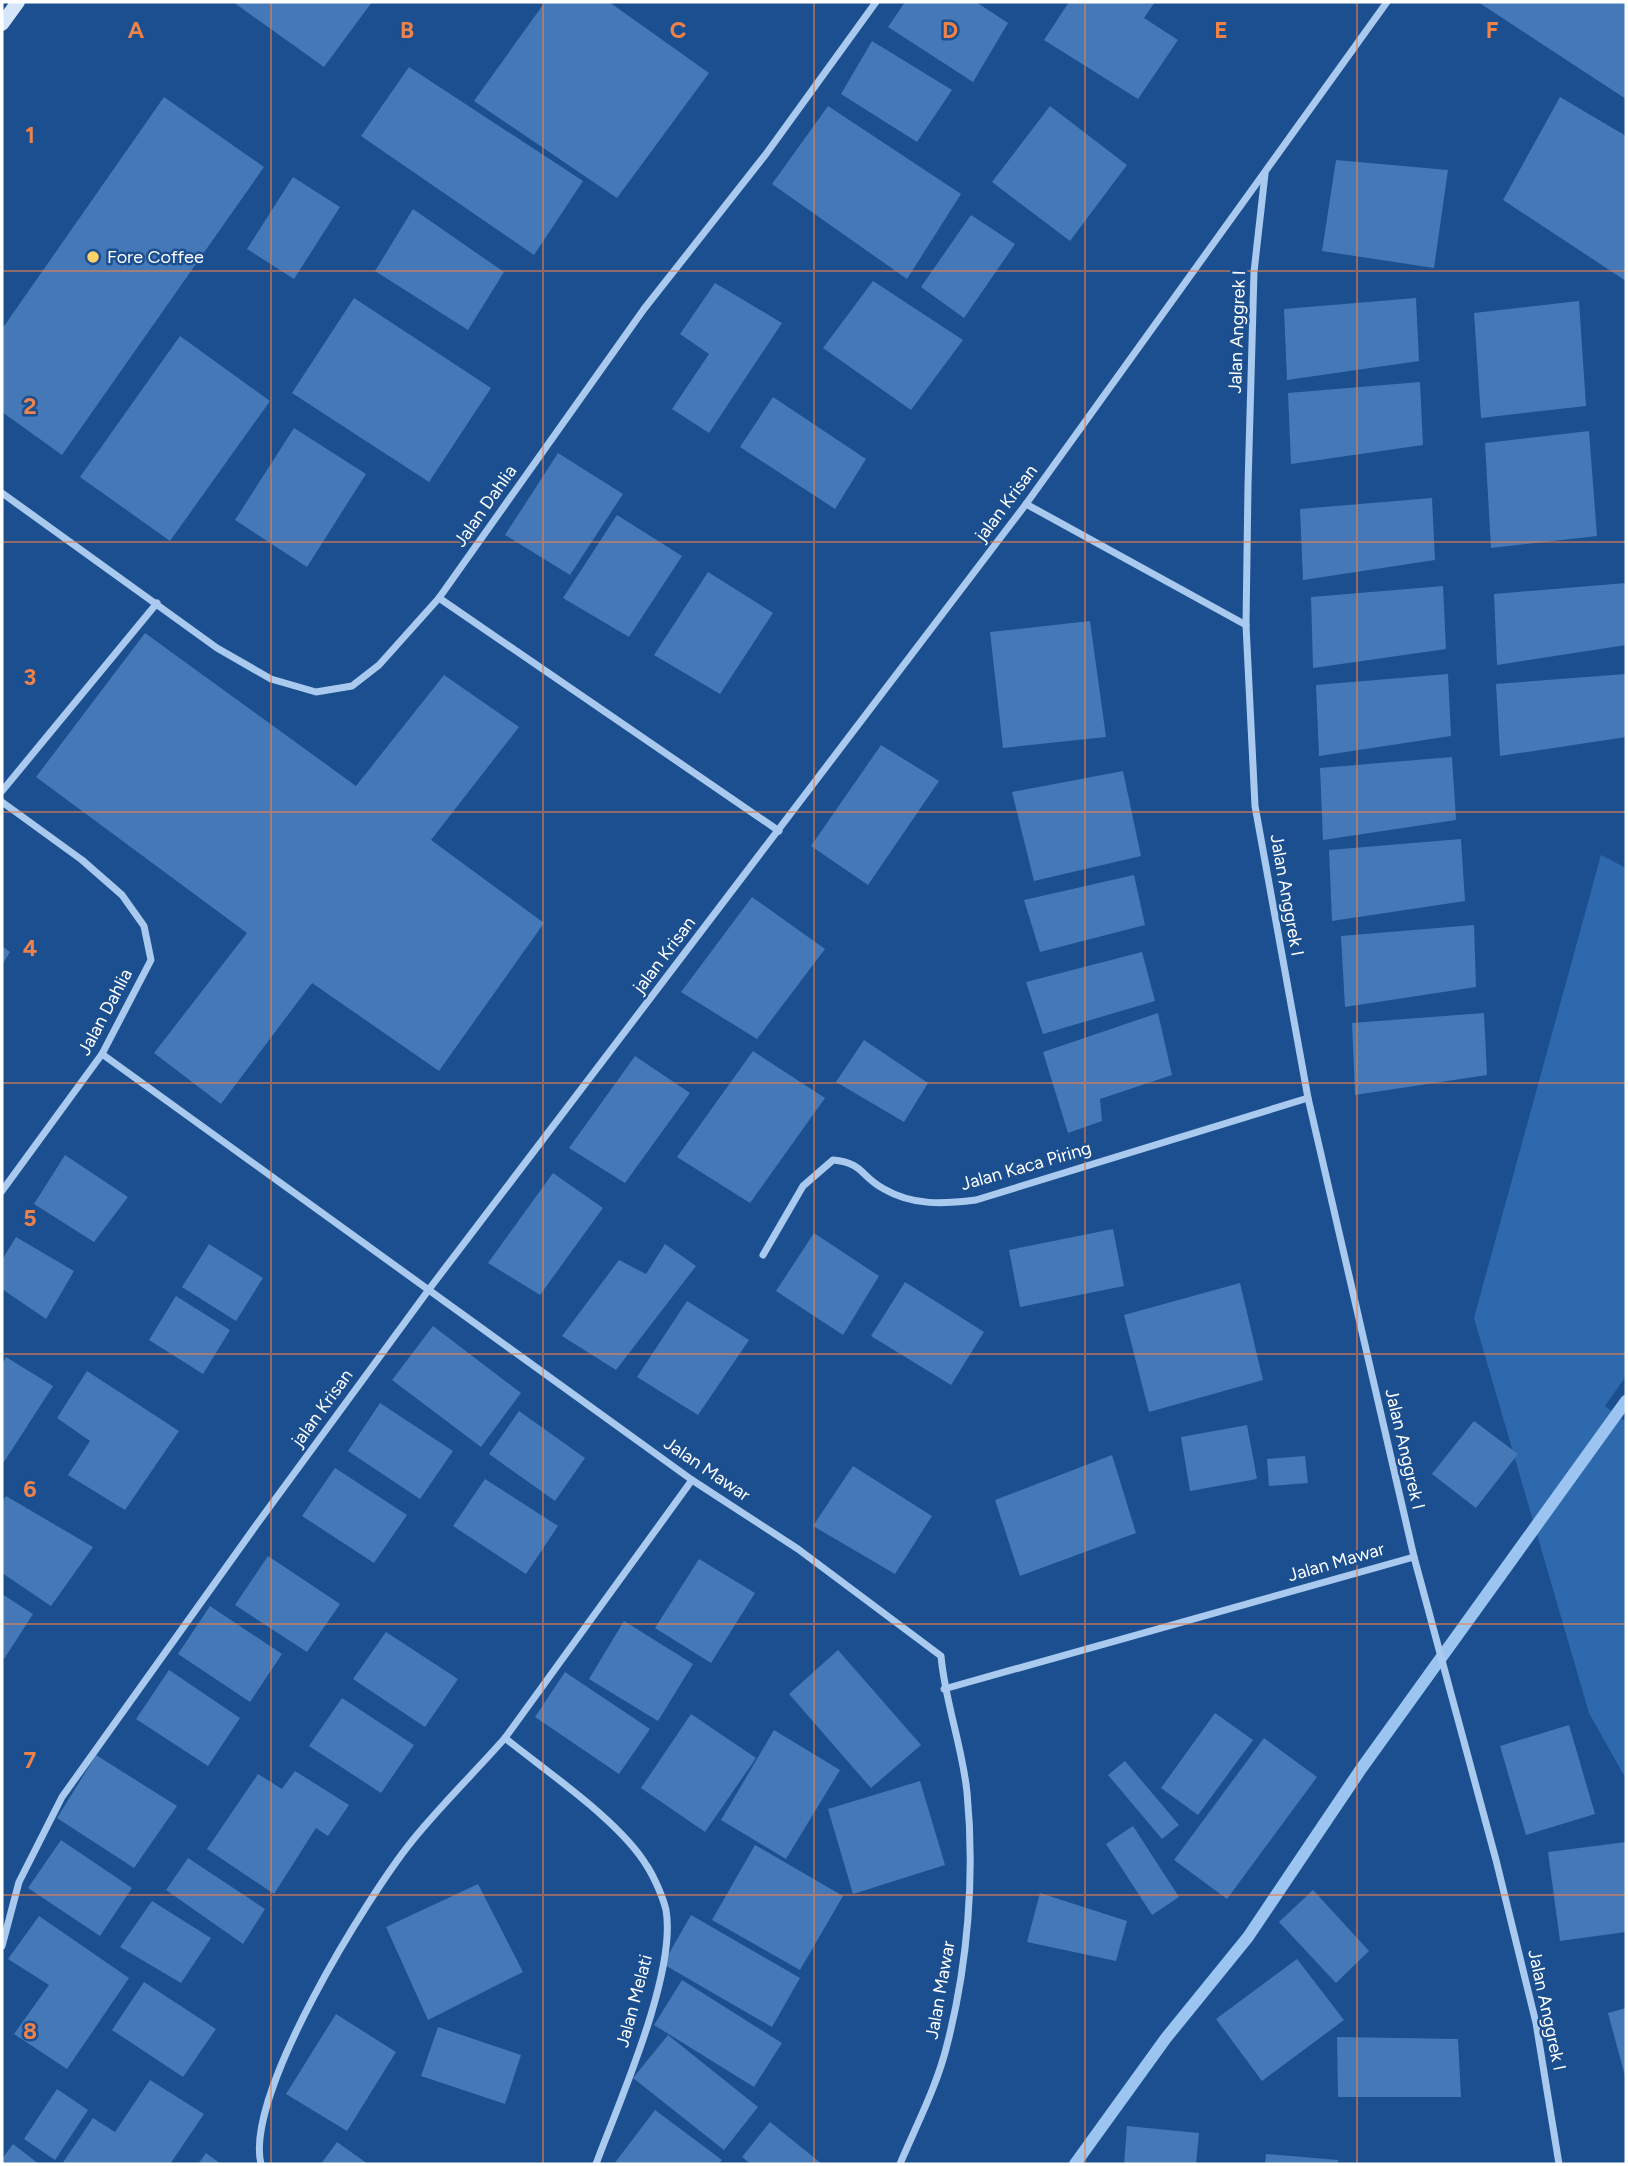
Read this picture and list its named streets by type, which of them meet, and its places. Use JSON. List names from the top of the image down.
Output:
{
  "streets": {
    "street": [
      "Jalan Anggrek I",
      "jalan Krisan",
      "Jalan Dahlia",
      "Jalan Kaca Piring",
      "Jalan Mawar",
      "Jalan Melati"
    ]
  },
  "crossings": [
    ["Jalan Anggrek I", "jalan Krisan"],
    ["Jalan Anggrek I", "Jalan Kaca Piring"],
    ["Jalan Anggrek I", "Jalan Mawar"],
    ["jalan Krisan", "Jalan Mawar"],
    ["Jalan Dahlia", "Jalan Mawar"]
  ],
  "places": ["Fore Coffee"],
  "grid": {
    "columns": [
      "A",
      "B",
      "C",
      "D",
      "E",
      "F"
    ],
    "rows": [
      "1",
      "2",
      "3",
      "4",
      "5",
      "6",
      "7",
      "8"
    ]
  }
}
